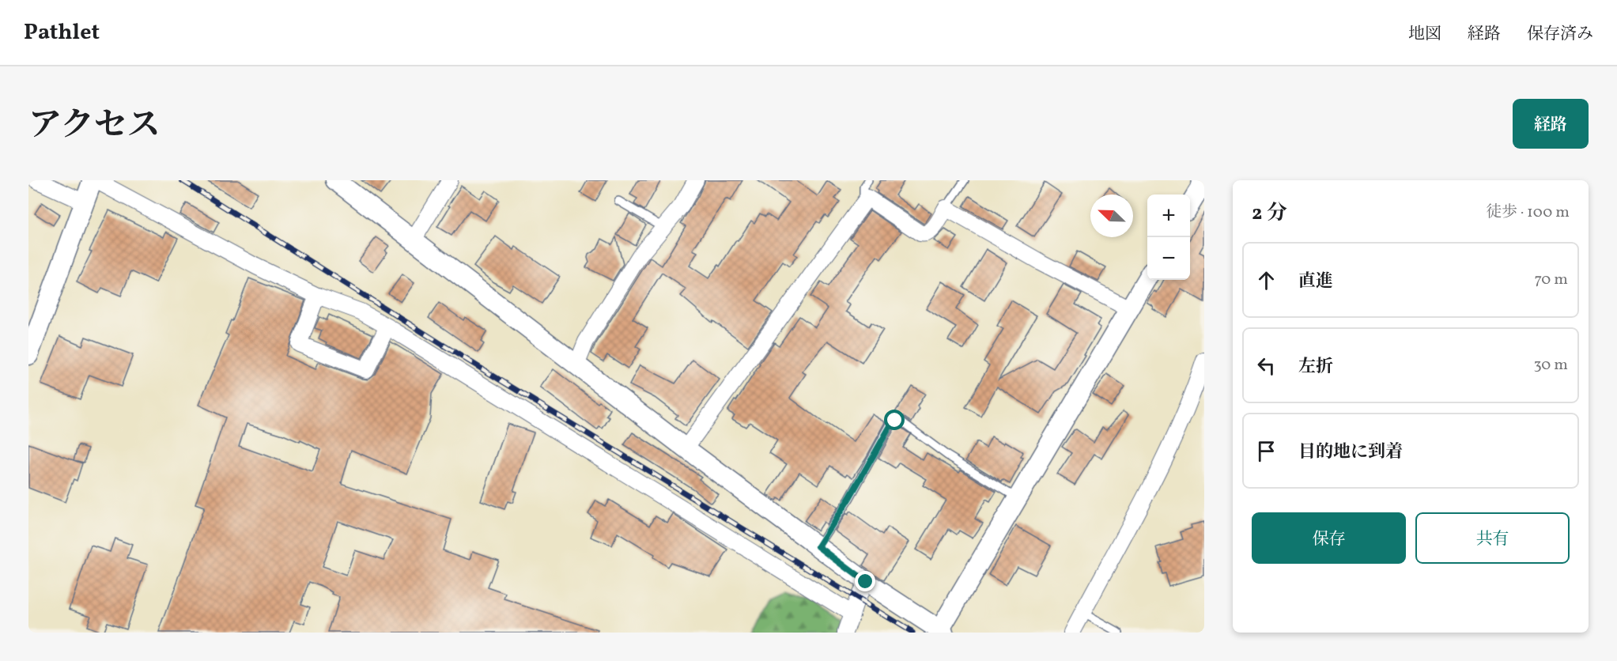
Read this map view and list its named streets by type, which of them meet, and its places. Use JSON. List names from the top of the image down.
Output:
{
  "north": "top left",
  "page": {
    "header": "Pathlet",
    "nav": ["地図", "経路", "保存済み"],
    "title": "アクセス",
    "buttons": [
      "経路",
      ["保存", "共有"]
    ],
    "heading": ["2 分", "徒歩 · 100 m"],
    "map_buttons": ["+", "−"],
    "list": [
      ["直進", "70 m"],
      ["左折", "30 m"],
      "目的地に到着"
    ]
  }
}
